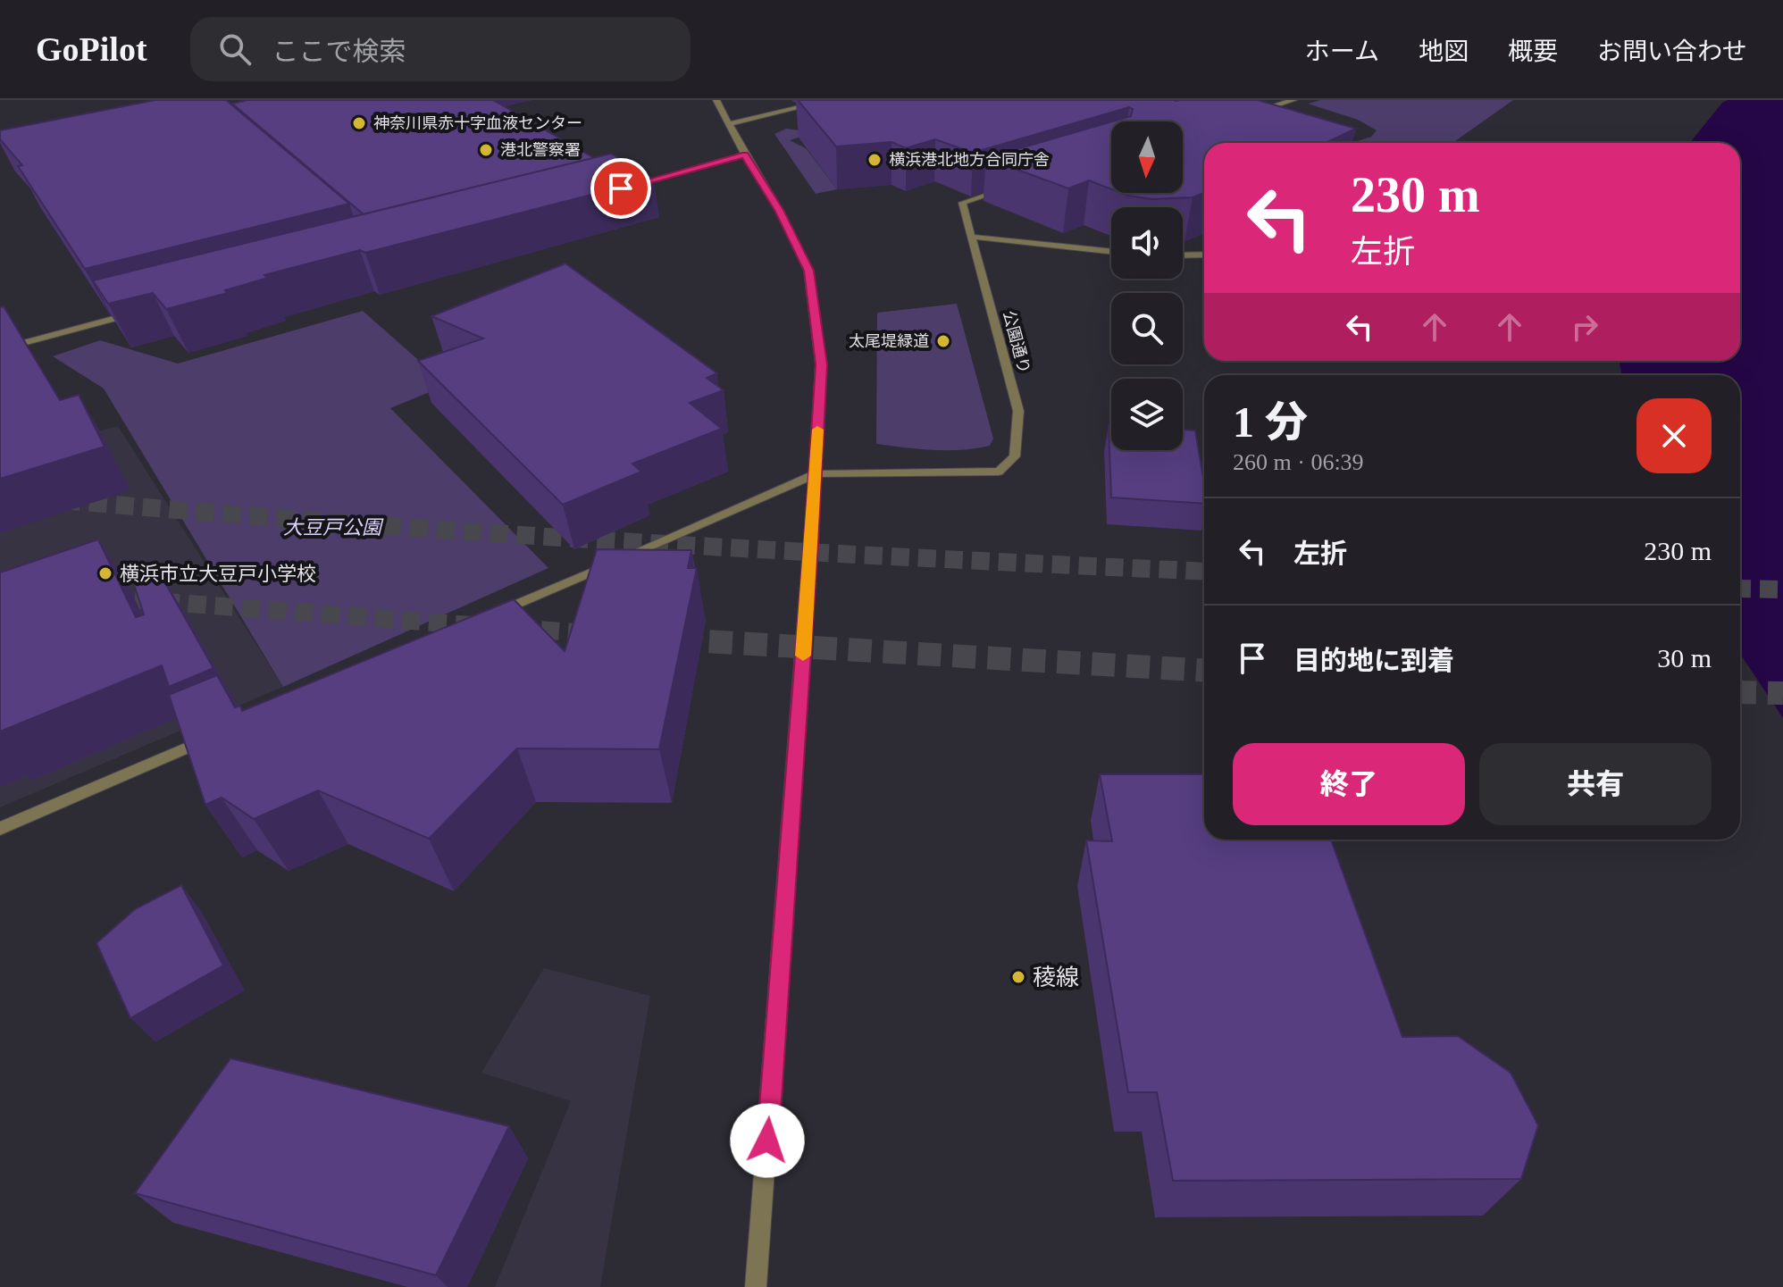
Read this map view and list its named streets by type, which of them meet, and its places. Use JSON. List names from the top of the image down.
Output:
{
  "streets": {
    "street": ["公園通り"]
  },
  "parks": ["大豆戸公園"],
  "places": [
    "神奈川県赤十字血液センター",
    "港北警察署",
    "横浜港北地方合同庁舎",
    "太尾堤緑道",
    "横浜市立大豆戸小学校",
    "稜線"
  ],
  "north": "bottom",
  "page": {
    "header": "GoPilot",
    "search": "ここで検索",
    "nav": [
      "ホーム",
      "地図",
      "概要",
      "お問い合わせ"
    ],
    "turn": ["230 m", "左折"],
    "heading": ["1 分", "260 m · 06:39"],
    "list": [
      {
        "name": "左折",
        "value": "230 m"
      },
      {
        "name": "目的地に到着",
        "value": "30 m"
      }
    ],
    "buttons": ["終了", "共有"]
  }
}
